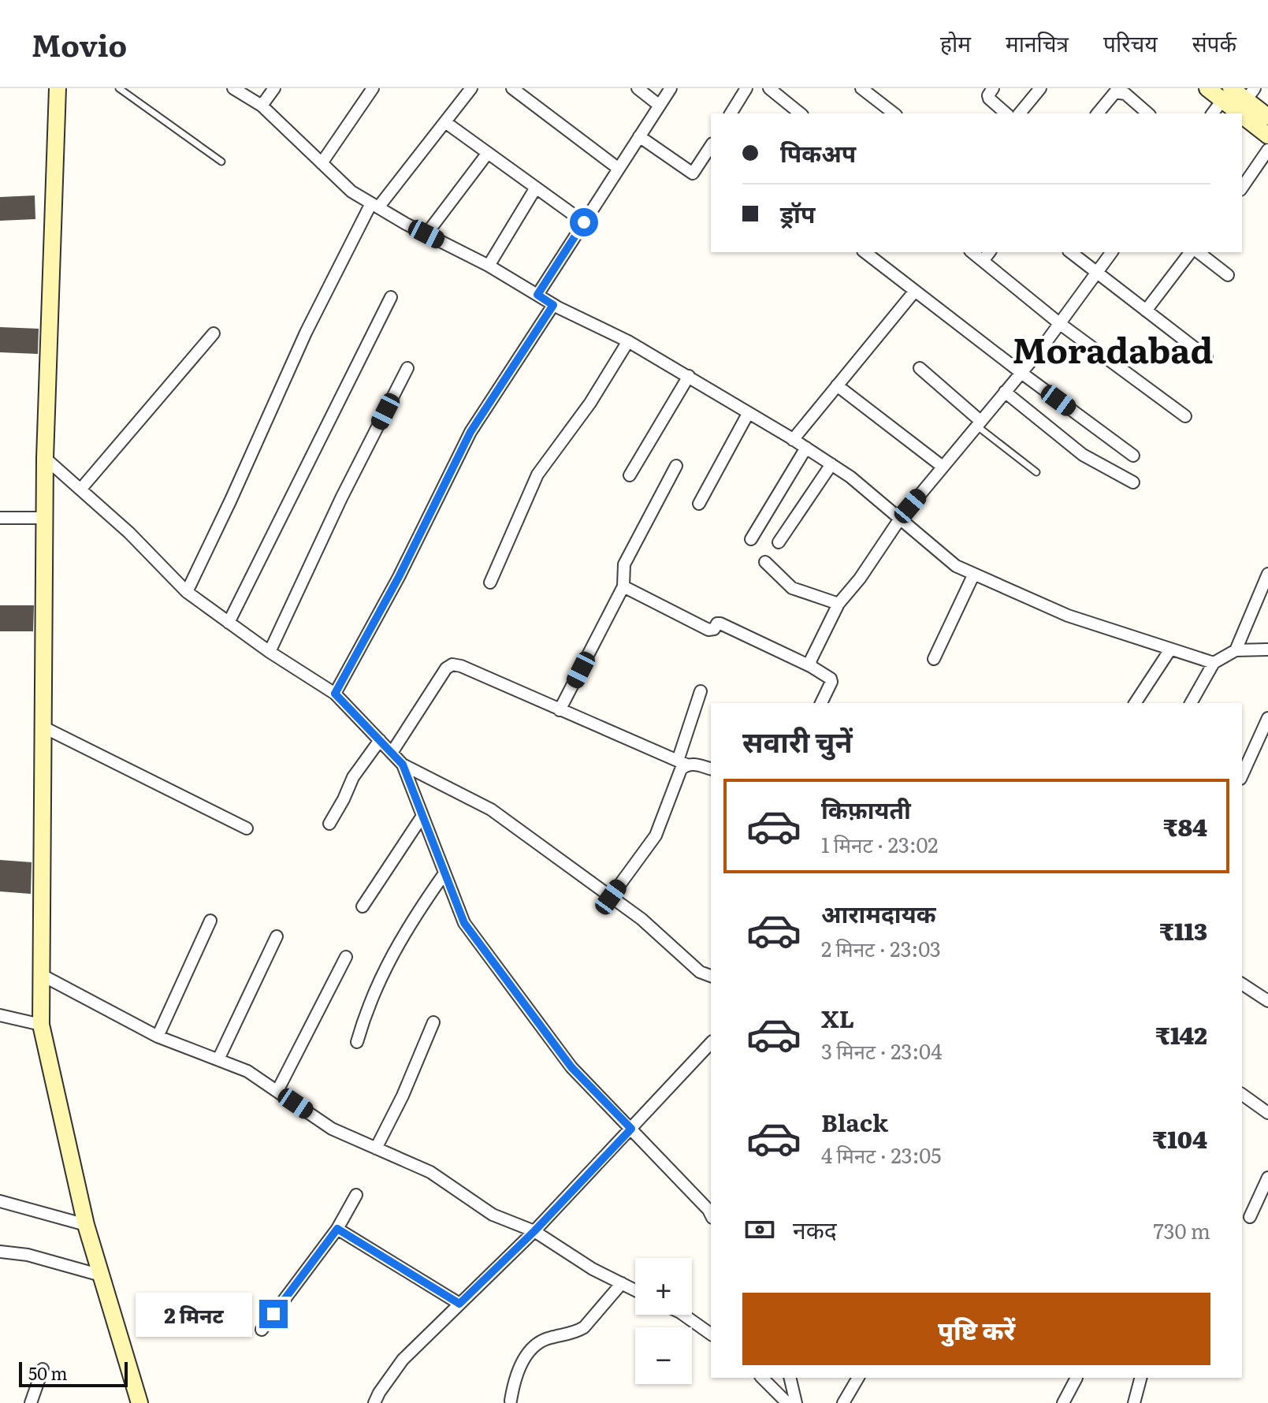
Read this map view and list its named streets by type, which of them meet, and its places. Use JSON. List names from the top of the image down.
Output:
{
  "districts": ["Moradabad"],
  "scale_bar": "50 m",
  "page": {
    "header": "Movio",
    "nav": [
      "होम",
      "मानचित्र",
      "परिचय",
      "संपर्क"
    ],
    "banner": ["पिकअप", "ड्रॉप"],
    "heading": "सवारी चुनें",
    "list": [
      {
        "name": "किफ़ायती",
        "note": "1 मिनट · 23:02",
        "value": "₹84"
      },
      {
        "name": "आरामदायक",
        "note": "2 मिनट · 23:03",
        "value": "₹113"
      },
      {
        "name": "XL",
        "note": "3 मिनट · 23:04",
        "value": "₹142"
      },
      {
        "name": "Black",
        "note": "4 मिनट · 23:05",
        "value": "₹104"
      }
    ],
    "pay": ["नकद", "730 m"],
    "map_buttons": ["+", "−"],
    "buttons": "पुष्टि करें",
    "bubble": "2 मिनट",
    "scale": "50 m"
  }
}
